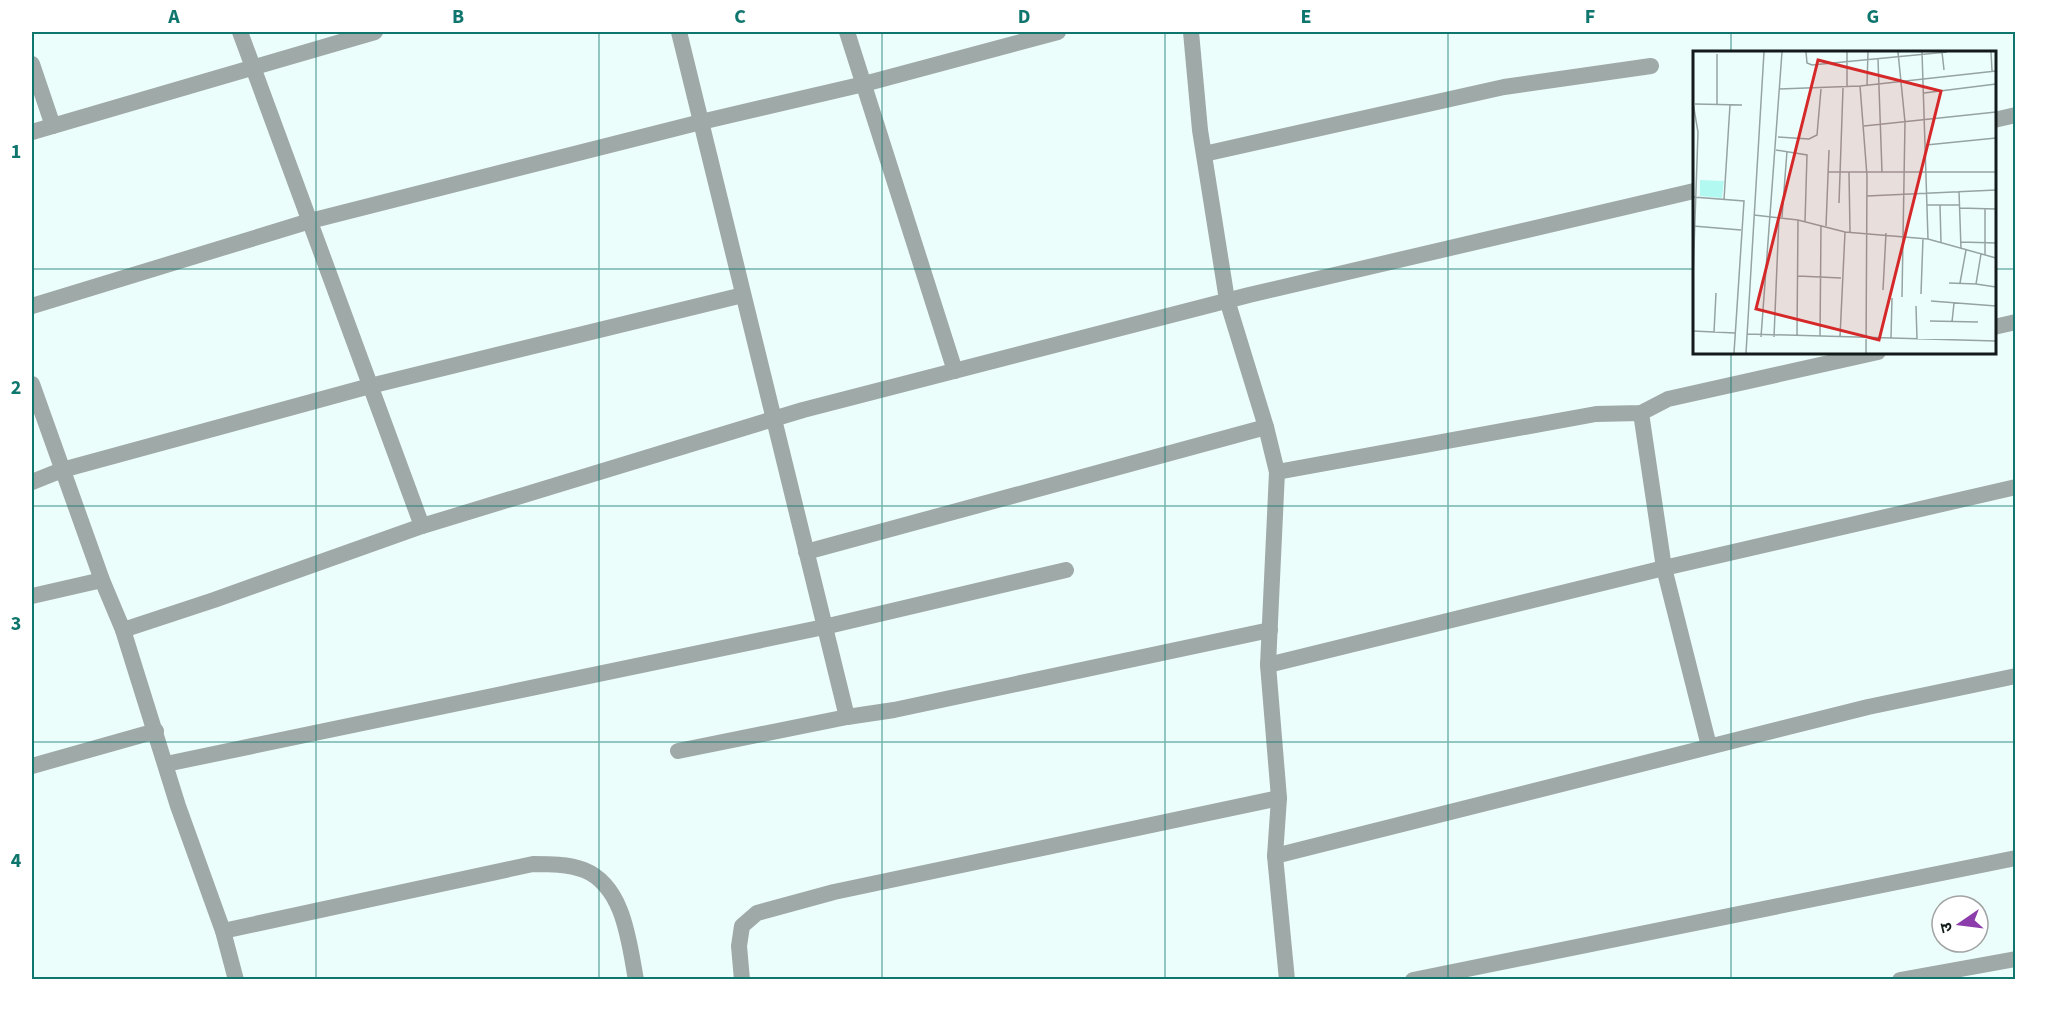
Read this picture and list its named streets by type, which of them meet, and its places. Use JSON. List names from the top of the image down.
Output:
{
  "north": "left",
  "grid": {
    "columns": [
      "A",
      "B",
      "C",
      "D",
      "E",
      "F",
      "G"
    ],
    "rows": [
      "1",
      "2",
      "3",
      "4"
    ]
  }
}
